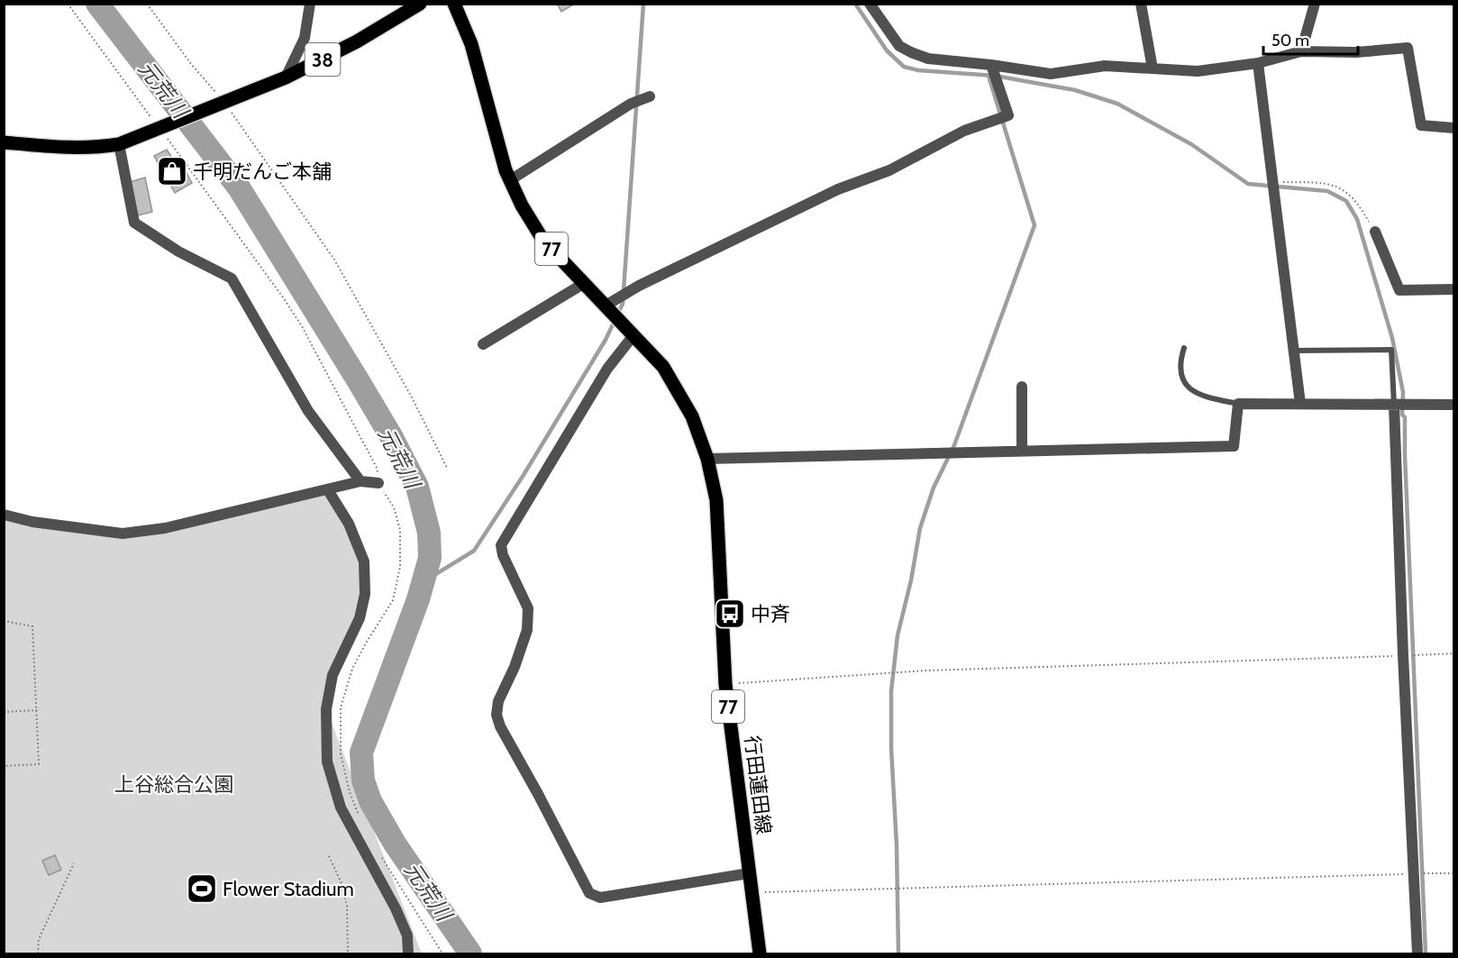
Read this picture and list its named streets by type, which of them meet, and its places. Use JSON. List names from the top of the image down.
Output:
{
  "streets": {
    "main road": ["38", "77", "行田蓮田線"]
  },
  "crossings": [
    ["77", "行田蓮田線"]
  ],
  "water": ["元荒川"],
  "parks": ["上谷総合公園"],
  "places": {
    "shop": ["千明だんご本舗"],
    "bus stop": ["中斉"],
    "sports": ["Flower Stadium"]
  },
  "scale_bar": "50 m"
}
